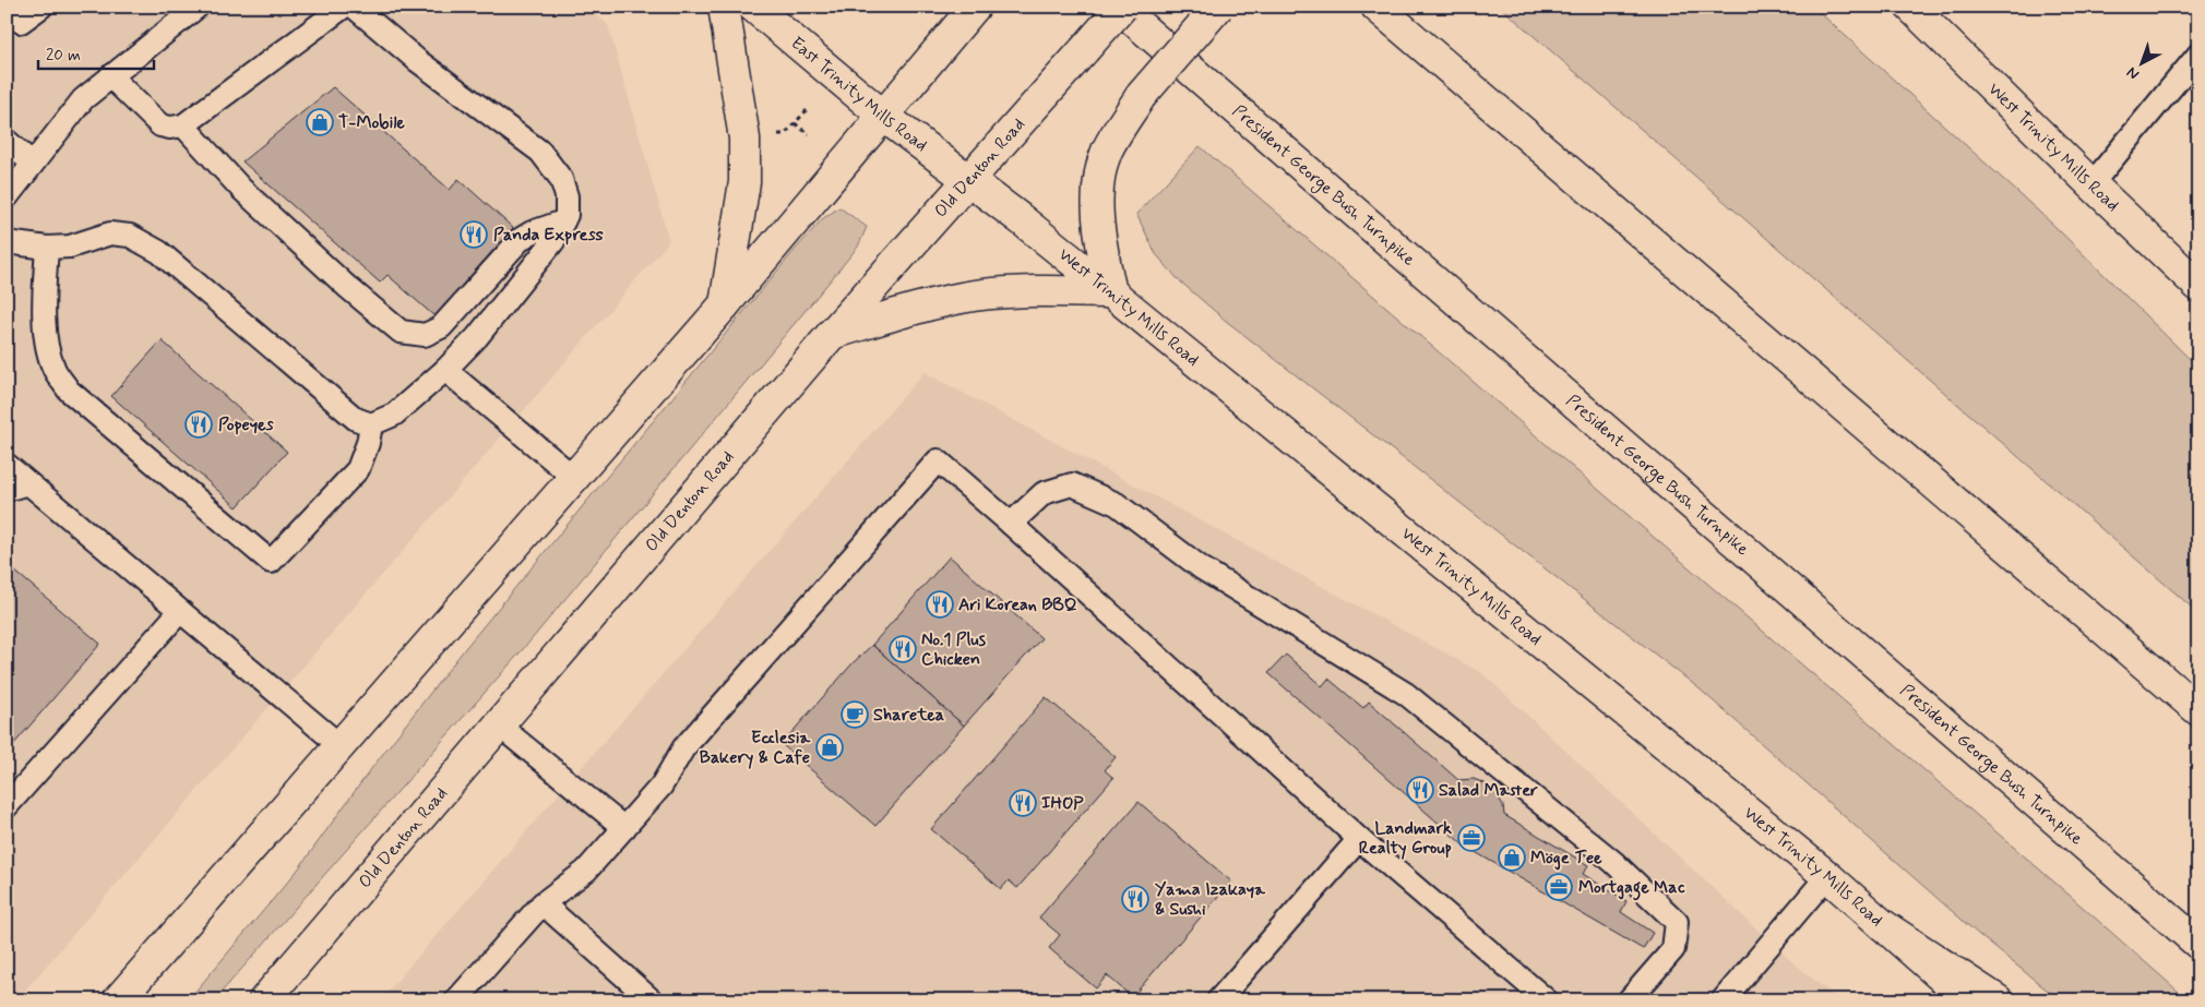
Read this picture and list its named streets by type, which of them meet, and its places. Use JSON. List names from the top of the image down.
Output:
{
  "streets": {
    "main road": [
      "East Trinity Mills Road",
      "West Trinity Mills Road",
      "Old Denton Road",
      "President George Bush Turnpike"
    ]
  },
  "crossings": [
    ["East Trinity Mills Road", "West Trinity Mills Road"],
    ["East Trinity Mills Road", "Old Denton Road"],
    ["West Trinity Mills Road", "Old Denton Road"]
  ],
  "places": {
    "shop": ["T-Mobile", "Ecclesia Bakery & Cafe", "Möge Tee"],
    "restaurant": [
      "Panda Express",
      "Popeyes",
      "Ari Korean BBQ",
      "No.1 Plus Chicken",
      "Salad Master",
      "IHOP",
      "Yama Izakaya & Sushi"
    ],
    "cafe": ["Sharetea"],
    "office": ["Landmark Realty Group", "Mortgage Mac"]
  },
  "scale_bar": "20 m",
  "north": "bottom left"
}
